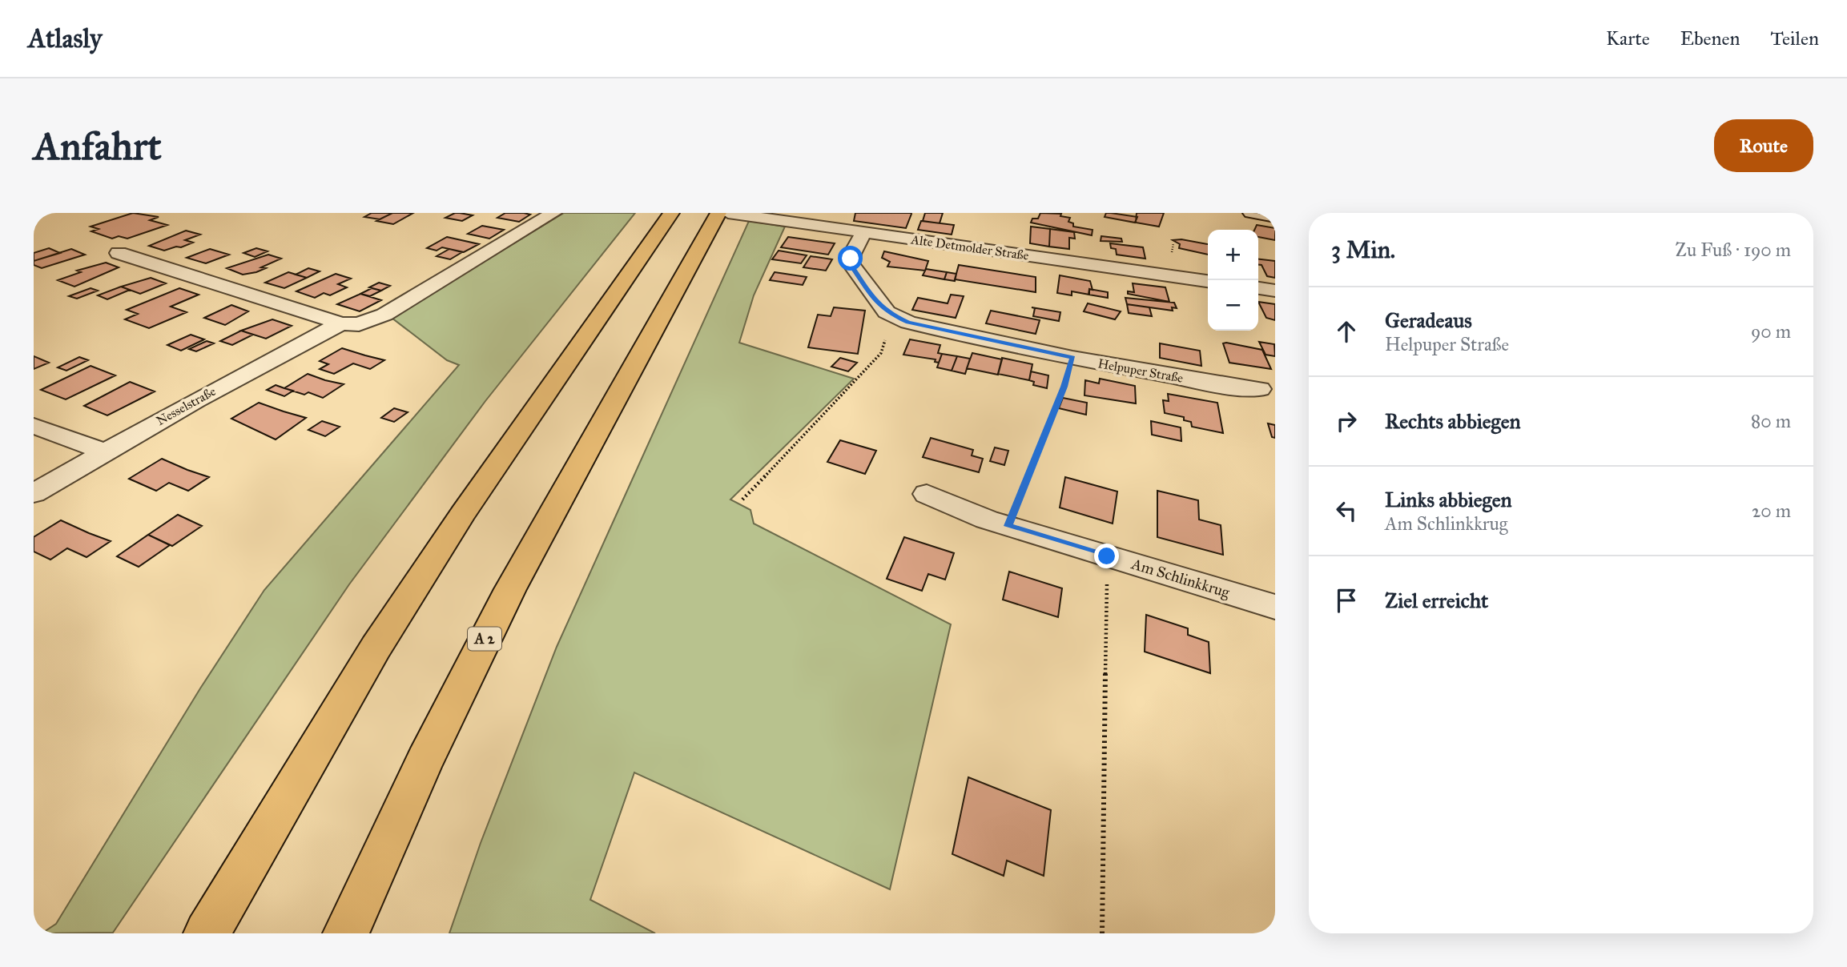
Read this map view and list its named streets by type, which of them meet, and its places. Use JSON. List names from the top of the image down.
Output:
{
  "streets": {
    "highway": ["A 2"],
    "street": [
      "Alte Detmolder Straße",
      "Helpuper Straße",
      "Nesselstraße",
      "Am Schlinkkrug"
    ]
  },
  "crossings": [
    ["Alte Detmolder Straße", "A 2"]
  ],
  "page": {
    "header": "Atlasly",
    "nav": ["Karte", "Ebenen", "Teilen"],
    "buttons": "Route",
    "title": "Anfahrt",
    "heading": ["3 Min.", "Zu Fuß · 190 m"],
    "map_buttons": ["+", "−"],
    "list": [
      ["Geradeaus", "Helpuper Straße", "90 m"],
      ["Rechts abbiegen", "80 m"],
      ["Links abbiegen", "Am Schlinkkrug", "20 m"],
      "Ziel erreicht"
    ]
  }
}
